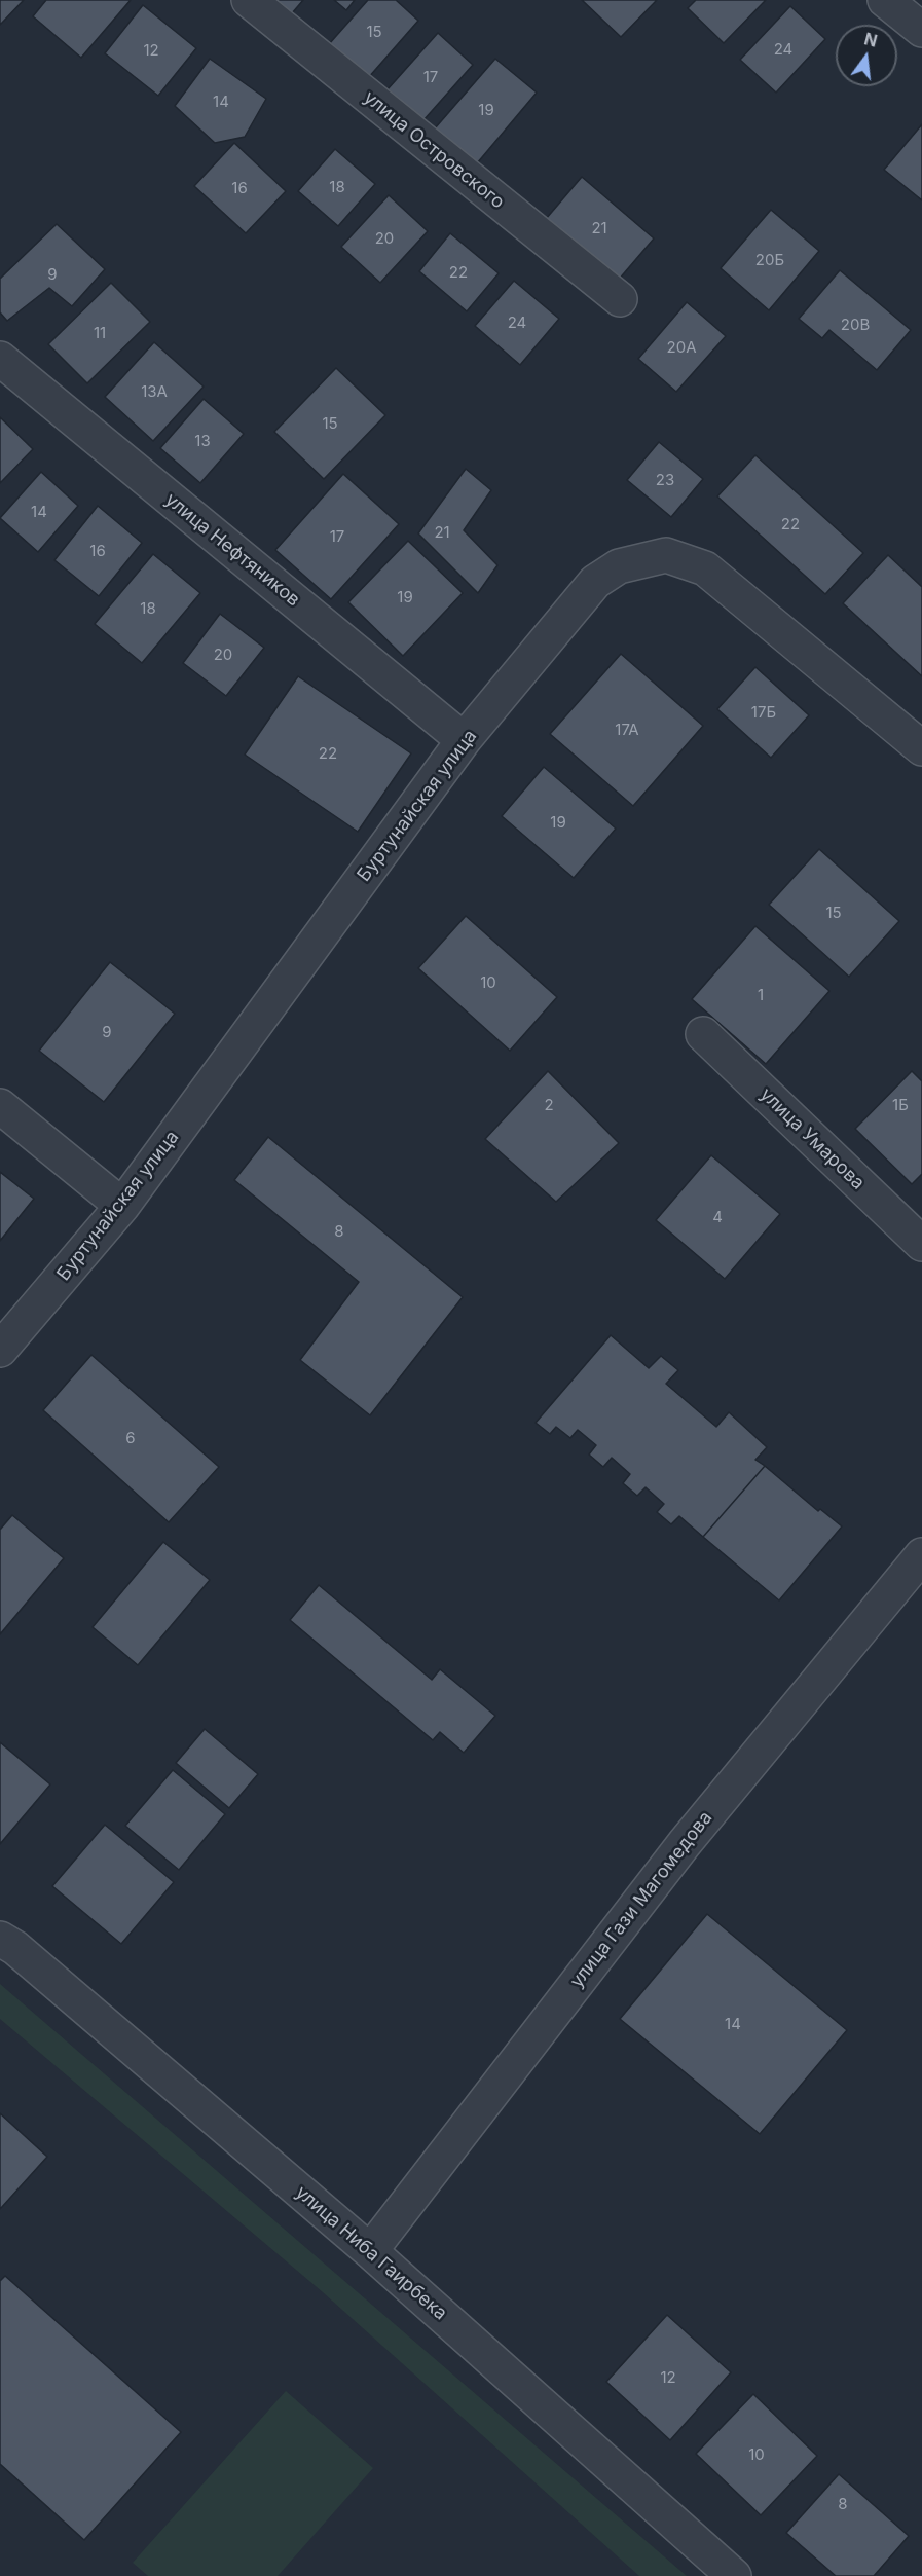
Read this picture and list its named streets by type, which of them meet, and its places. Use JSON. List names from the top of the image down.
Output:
{
  "streets": {
    "street": [
      "улица Островского",
      "улица Нефтяников",
      "Буртунайская улица",
      "улица Умарова",
      "улица Гази Магомедова",
      "улица Ниба Гаирбека"
    ]
  },
  "crossings": [
    ["улица Нефтяников", "Буртунайская улица"],
    ["улица Гази Магомедова", "улица Ниба Гаирбека"]
  ],
  "house_numbers": [
    "15",
    "24",
    "12",
    "17",
    "14",
    "19",
    "18",
    "16",
    "21",
    "20",
    "20Б",
    "22",
    "9",
    "24",
    "20В",
    "11",
    "20А",
    "13А",
    "15",
    "13",
    "23",
    "14",
    "22",
    "21",
    "17",
    "16",
    "19",
    "18",
    "20",
    "17Б",
    "17А",
    "22",
    "19",
    "15",
    "10",
    "1",
    "9",
    "2",
    "1Б",
    "4",
    "8",
    "6",
    "14",
    "12",
    "10",
    "8"
  ],
  "north": "top"
}
